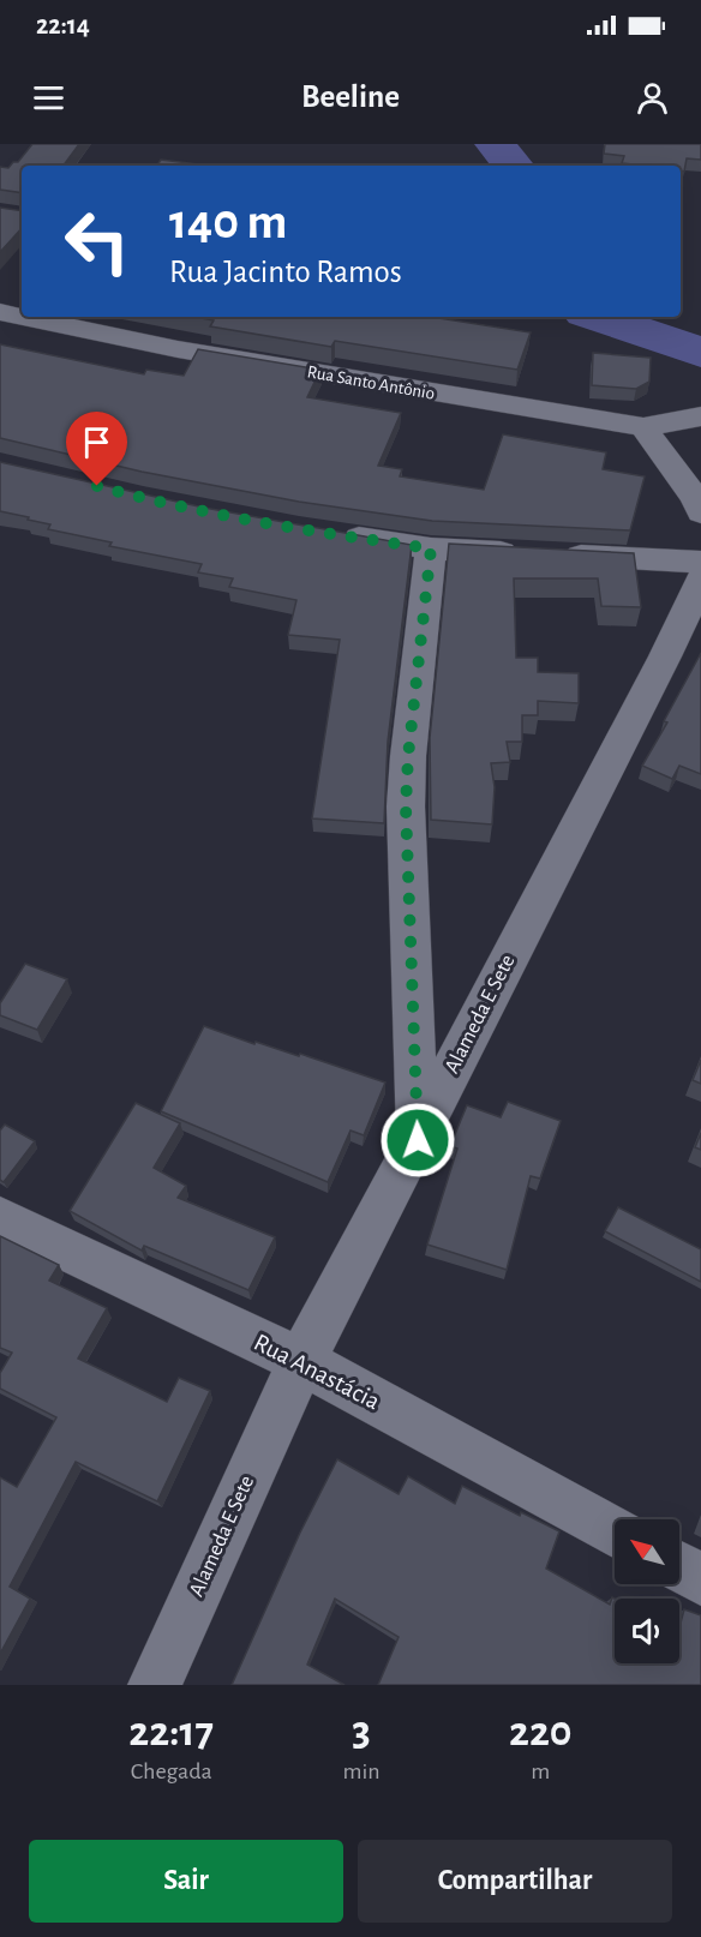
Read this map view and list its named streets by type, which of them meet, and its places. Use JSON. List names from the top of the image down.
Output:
{
  "streets": {
    "street": ["Rua Santo Antônio", "Alameda E Sete", "Rua Anastácia"]
  },
  "crossings": [
    ["Alameda E Sete", "Rua Anastácia"]
  ],
  "north": "top left",
  "page": {
    "status": "22:14",
    "header": "Beeline",
    "turn": ["140 m", "Rua Jacinto Ramos"],
    "eta": [
      "22:17",
      "Chegada",
      "3",
      "min",
      "220",
      "m"
    ],
    "buttons": ["Sair", "Compartilhar"]
  }
}
